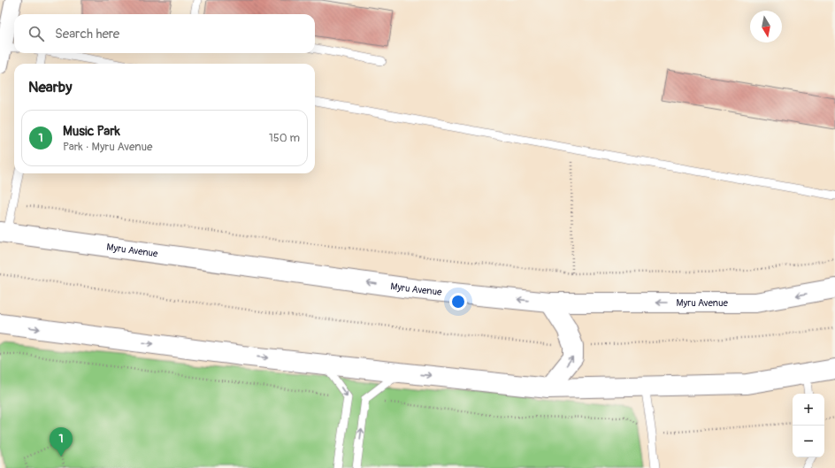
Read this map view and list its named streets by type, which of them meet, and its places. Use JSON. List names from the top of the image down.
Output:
{
  "streets": {
    "main road": ["Myru Avenue"]
  },
  "north": "bottom",
  "page": {
    "search": "Search here",
    "heading": "Nearby",
    "list": [
      {
        "mark": "1",
        "name": "Music Park",
        "note": "Park · Myru Avenue",
        "value": "150 m"
      }
    ],
    "map_buttons": ["+", "−"],
    "pins": "1"
  }
}
